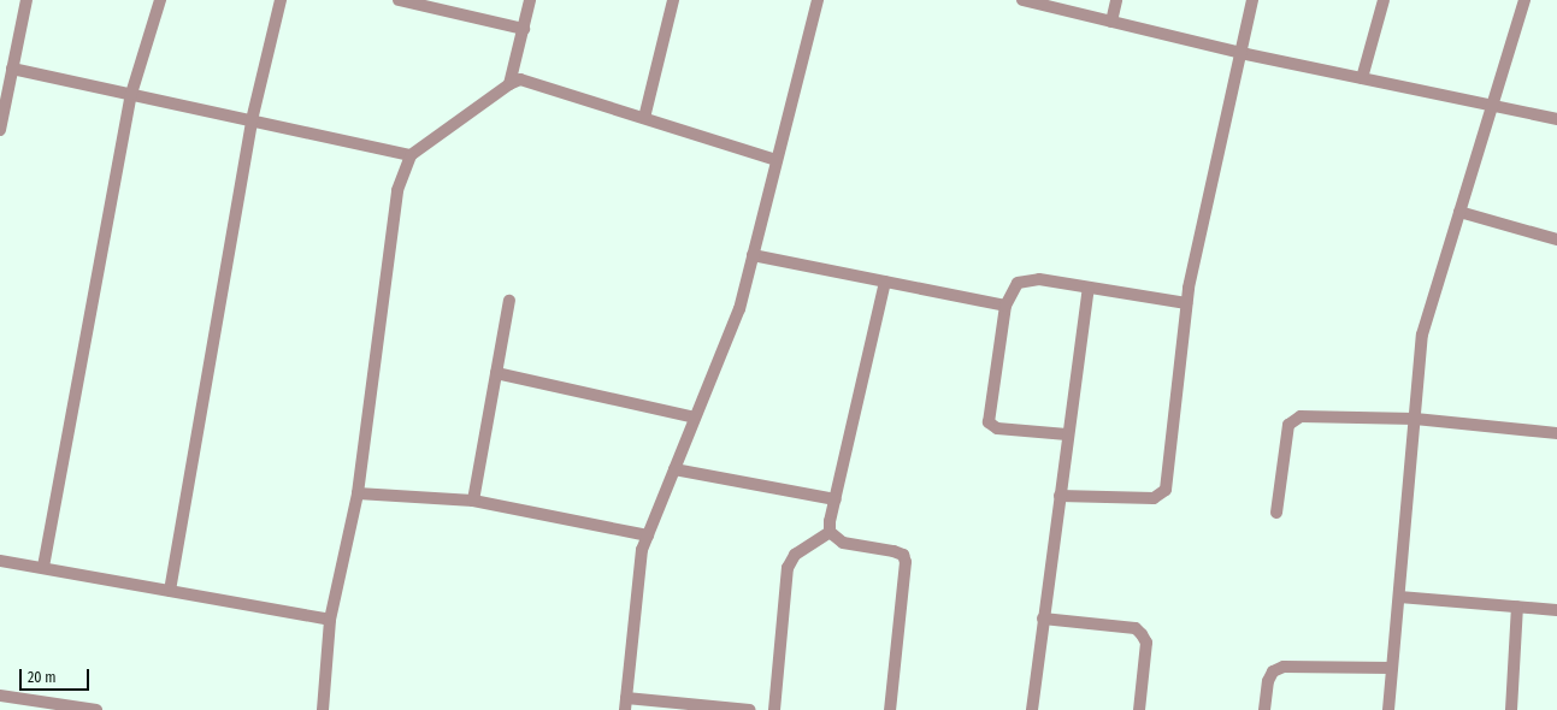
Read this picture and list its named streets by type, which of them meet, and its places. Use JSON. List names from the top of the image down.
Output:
{
  "scale_bar": "20 m"
}
